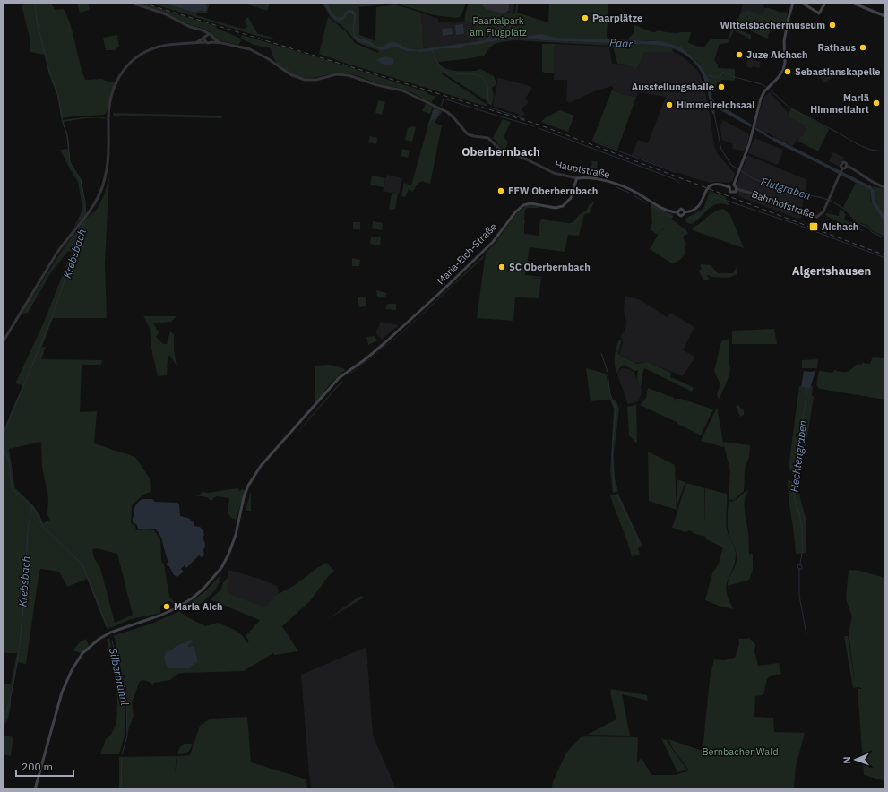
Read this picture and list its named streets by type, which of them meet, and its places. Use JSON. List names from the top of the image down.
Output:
{
  "streets": {
    "main road": ["Hauptstraße", "Maria-Eich-Straße"],
    "street": ["Bahnhofstraße"]
  },
  "crossings": [
    ["Hauptstraße", "Bahnhofstraße"],
    ["Hauptstraße", "Maria-Eich-Straße"]
  ],
  "districts": ["Oberbernbach", "Algertshausen"],
  "water": [
    "Paar",
    "Flutgraben",
    "Krebsbach",
    "Hechtengraben",
    "Silberbrünnl"
  ],
  "parks": ["Paartalpark am Flugplatz", "Bernbacher Wald"],
  "places": {
    "other": [
      "Paarplätze",
      "Wittelsbachermuseum",
      "Rathaus",
      "Juze Aichach",
      "Sebastianskapelle",
      "Ausstellungshalle",
      "Mariä Himmelfahrt",
      "Himmelreichsaal",
      "FFW Oberbernbach",
      "SC Oberbernbach",
      "Maria Aich"
    ],
    "transit": ["Aichach"]
  },
  "scale_bar": "200 m",
  "north": "left"
}
